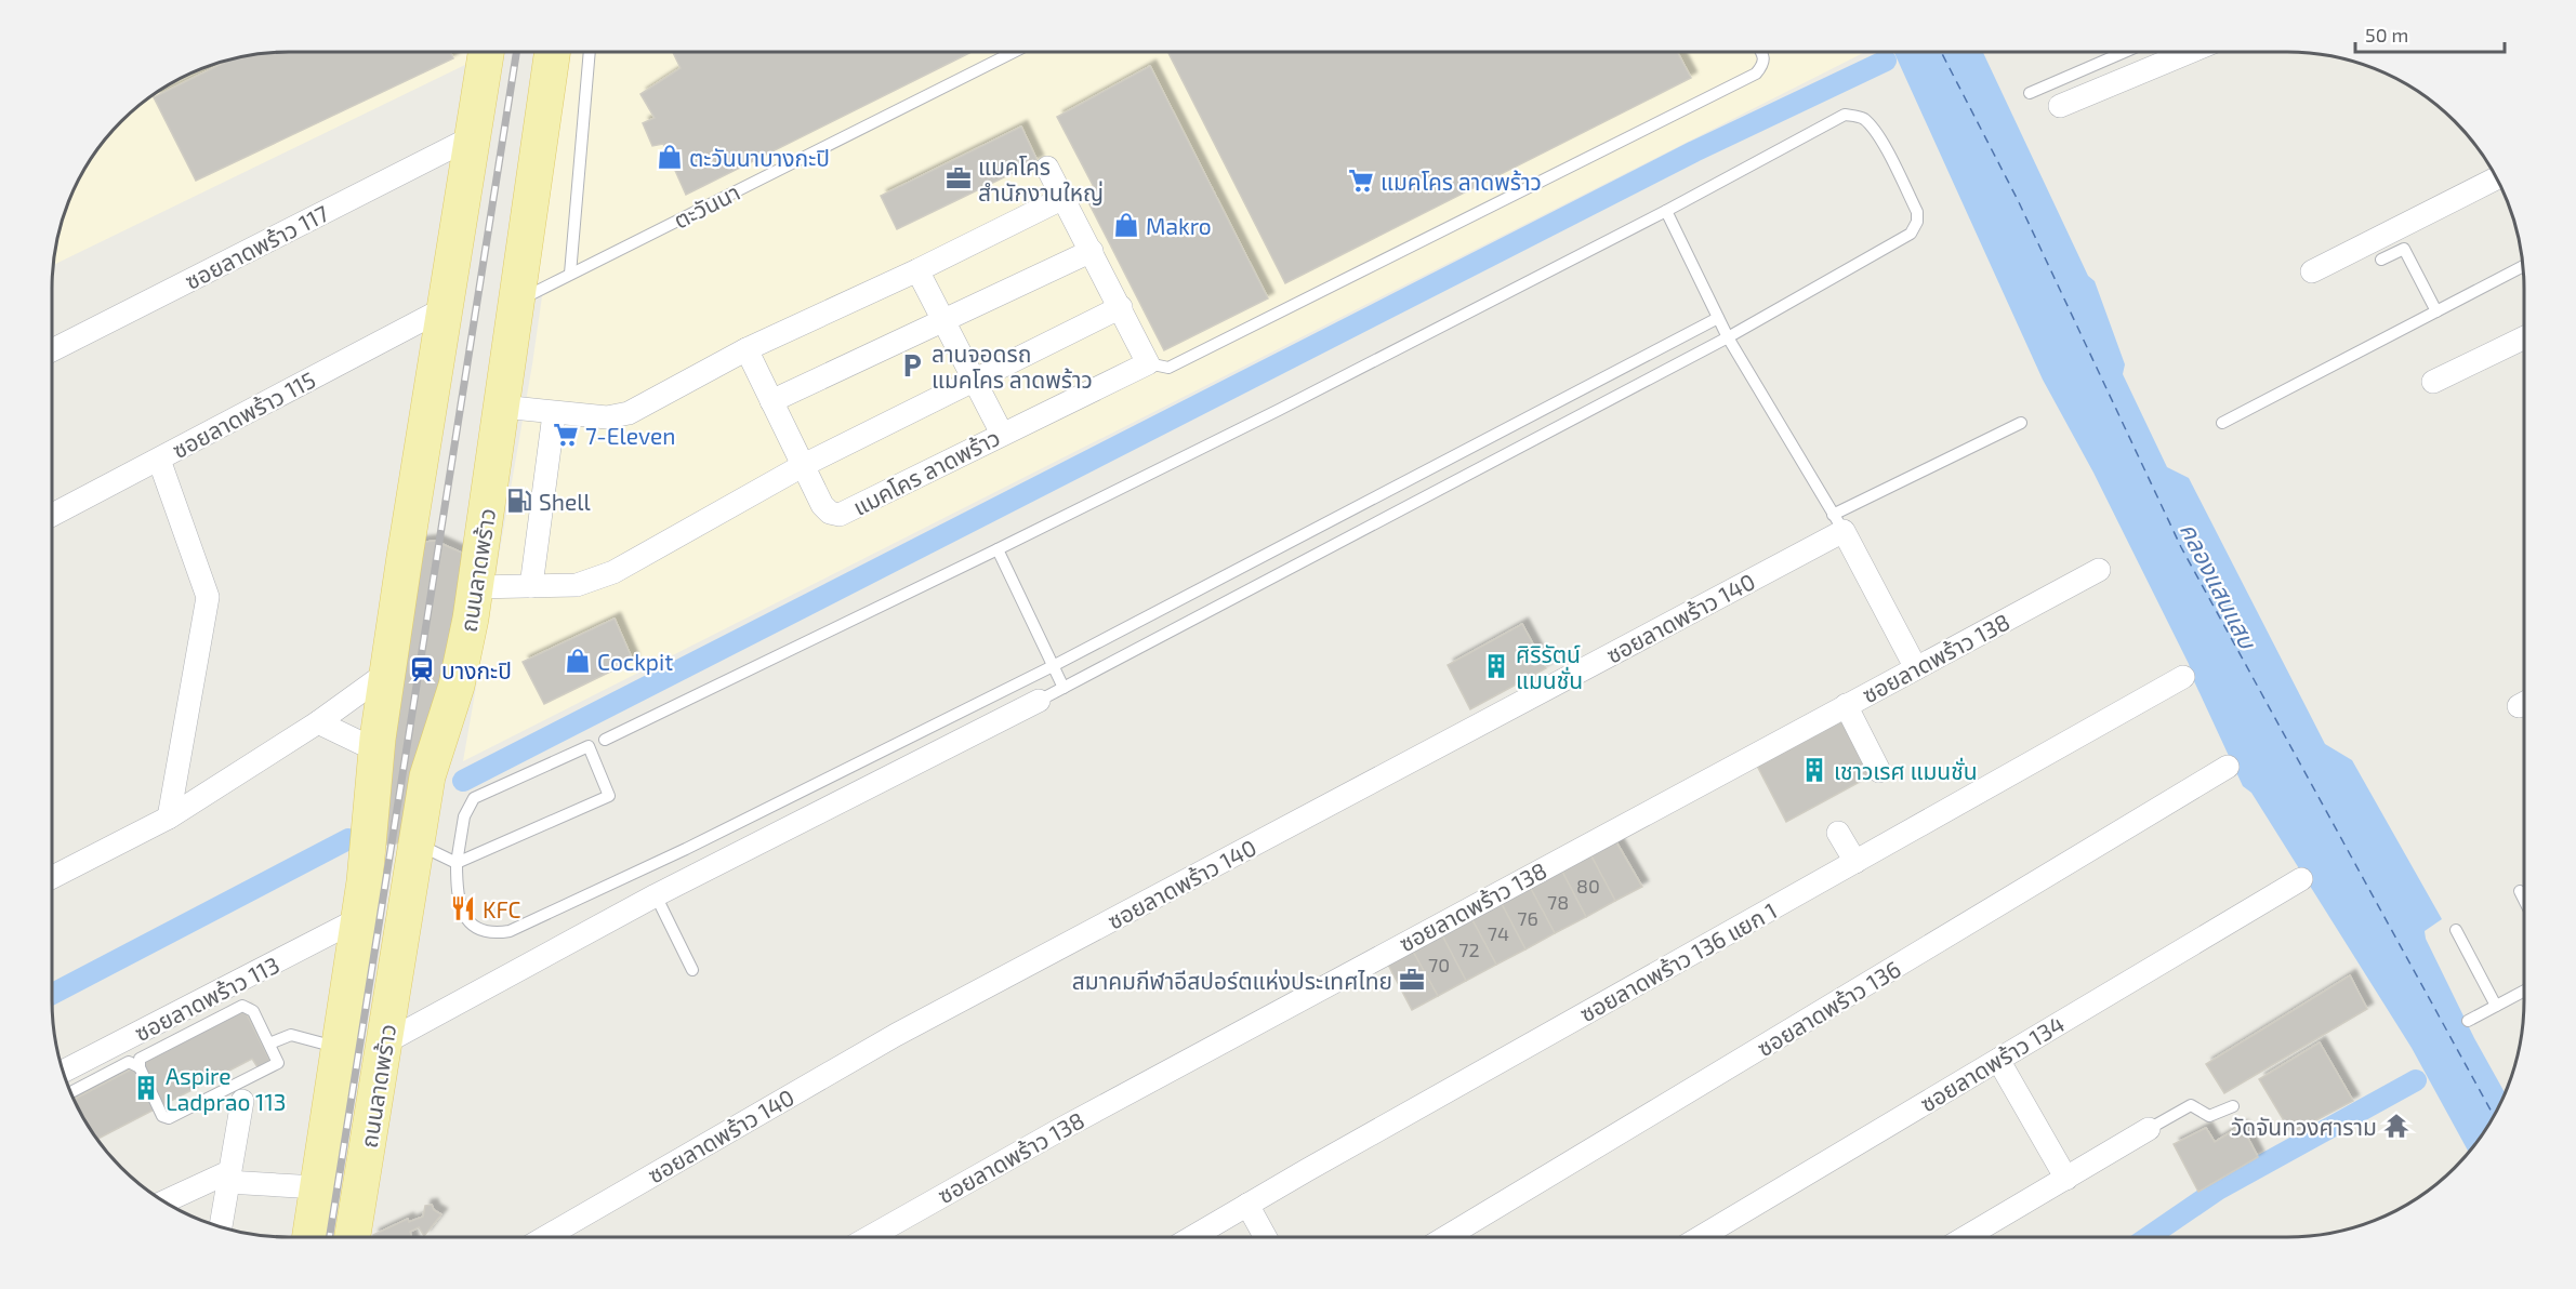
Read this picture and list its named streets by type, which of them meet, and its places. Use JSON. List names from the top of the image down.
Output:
{
  "streets": {
    "main road": ["ถนนลาดพร้าว"],
    "street": [
      "ซอยลาดพร้าว 117",
      "ซอยลาดพร้าว 115",
      "แมคโคร ลาดพร้าว",
      "ซอยลาดพร้าว 140",
      "ซอยลาดพร้าว 138",
      "ซอยลาดพร้าว 136 แยก 1",
      "ซอยลาดพร้าว 113",
      "ซอยลาดพร้าว 136",
      "ซอยลาดพร้าว 134"
    ],
    "lane": ["ตะวันนา"]
  },
  "crossings": [
    ["ตะวันนา", "ถนนลาดพร้าว"],
    ["ซอยลาดพร้าว 117", "ถนนลาดพร้าว"],
    ["ซอยลาดพร้าว 115", "ถนนลาดพร้าว"],
    ["ถนนลาดพร้าว", "ซอยลาดพร้าว 113"]
  ],
  "water": ["คลองแสนแสบ"],
  "places": {
    "shop": ["ตะวันนาบางกะปิ", "Makro", "Cockpit"],
    "office": ["แมคโคร สำนักงานใหญ่", "สมาคมกีฬาอีสปอร์ตแห่งประเทศไทย"],
    "supermarket": ["แมคโคร ลาดพร้าว", "7-Eleven"],
    "parking": ["ลานจอดรถ แมคโคร ลาดพร้าว"],
    "fuel station": ["Shell"],
    "building": ["ศิริรัตน์ แมนชั่น", "เชาวเรศ แมนชั่น", "Aspire Ladprao 113"],
    "station": ["บางกะปิ"],
    "restaurant": ["KFC"],
    "temple": ["วัดจันทวงศาราม"]
  },
  "house_numbers": [
    "80",
    "78",
    "76",
    "74",
    "72",
    "70"
  ],
  "scale_bar": "50 m"
}
